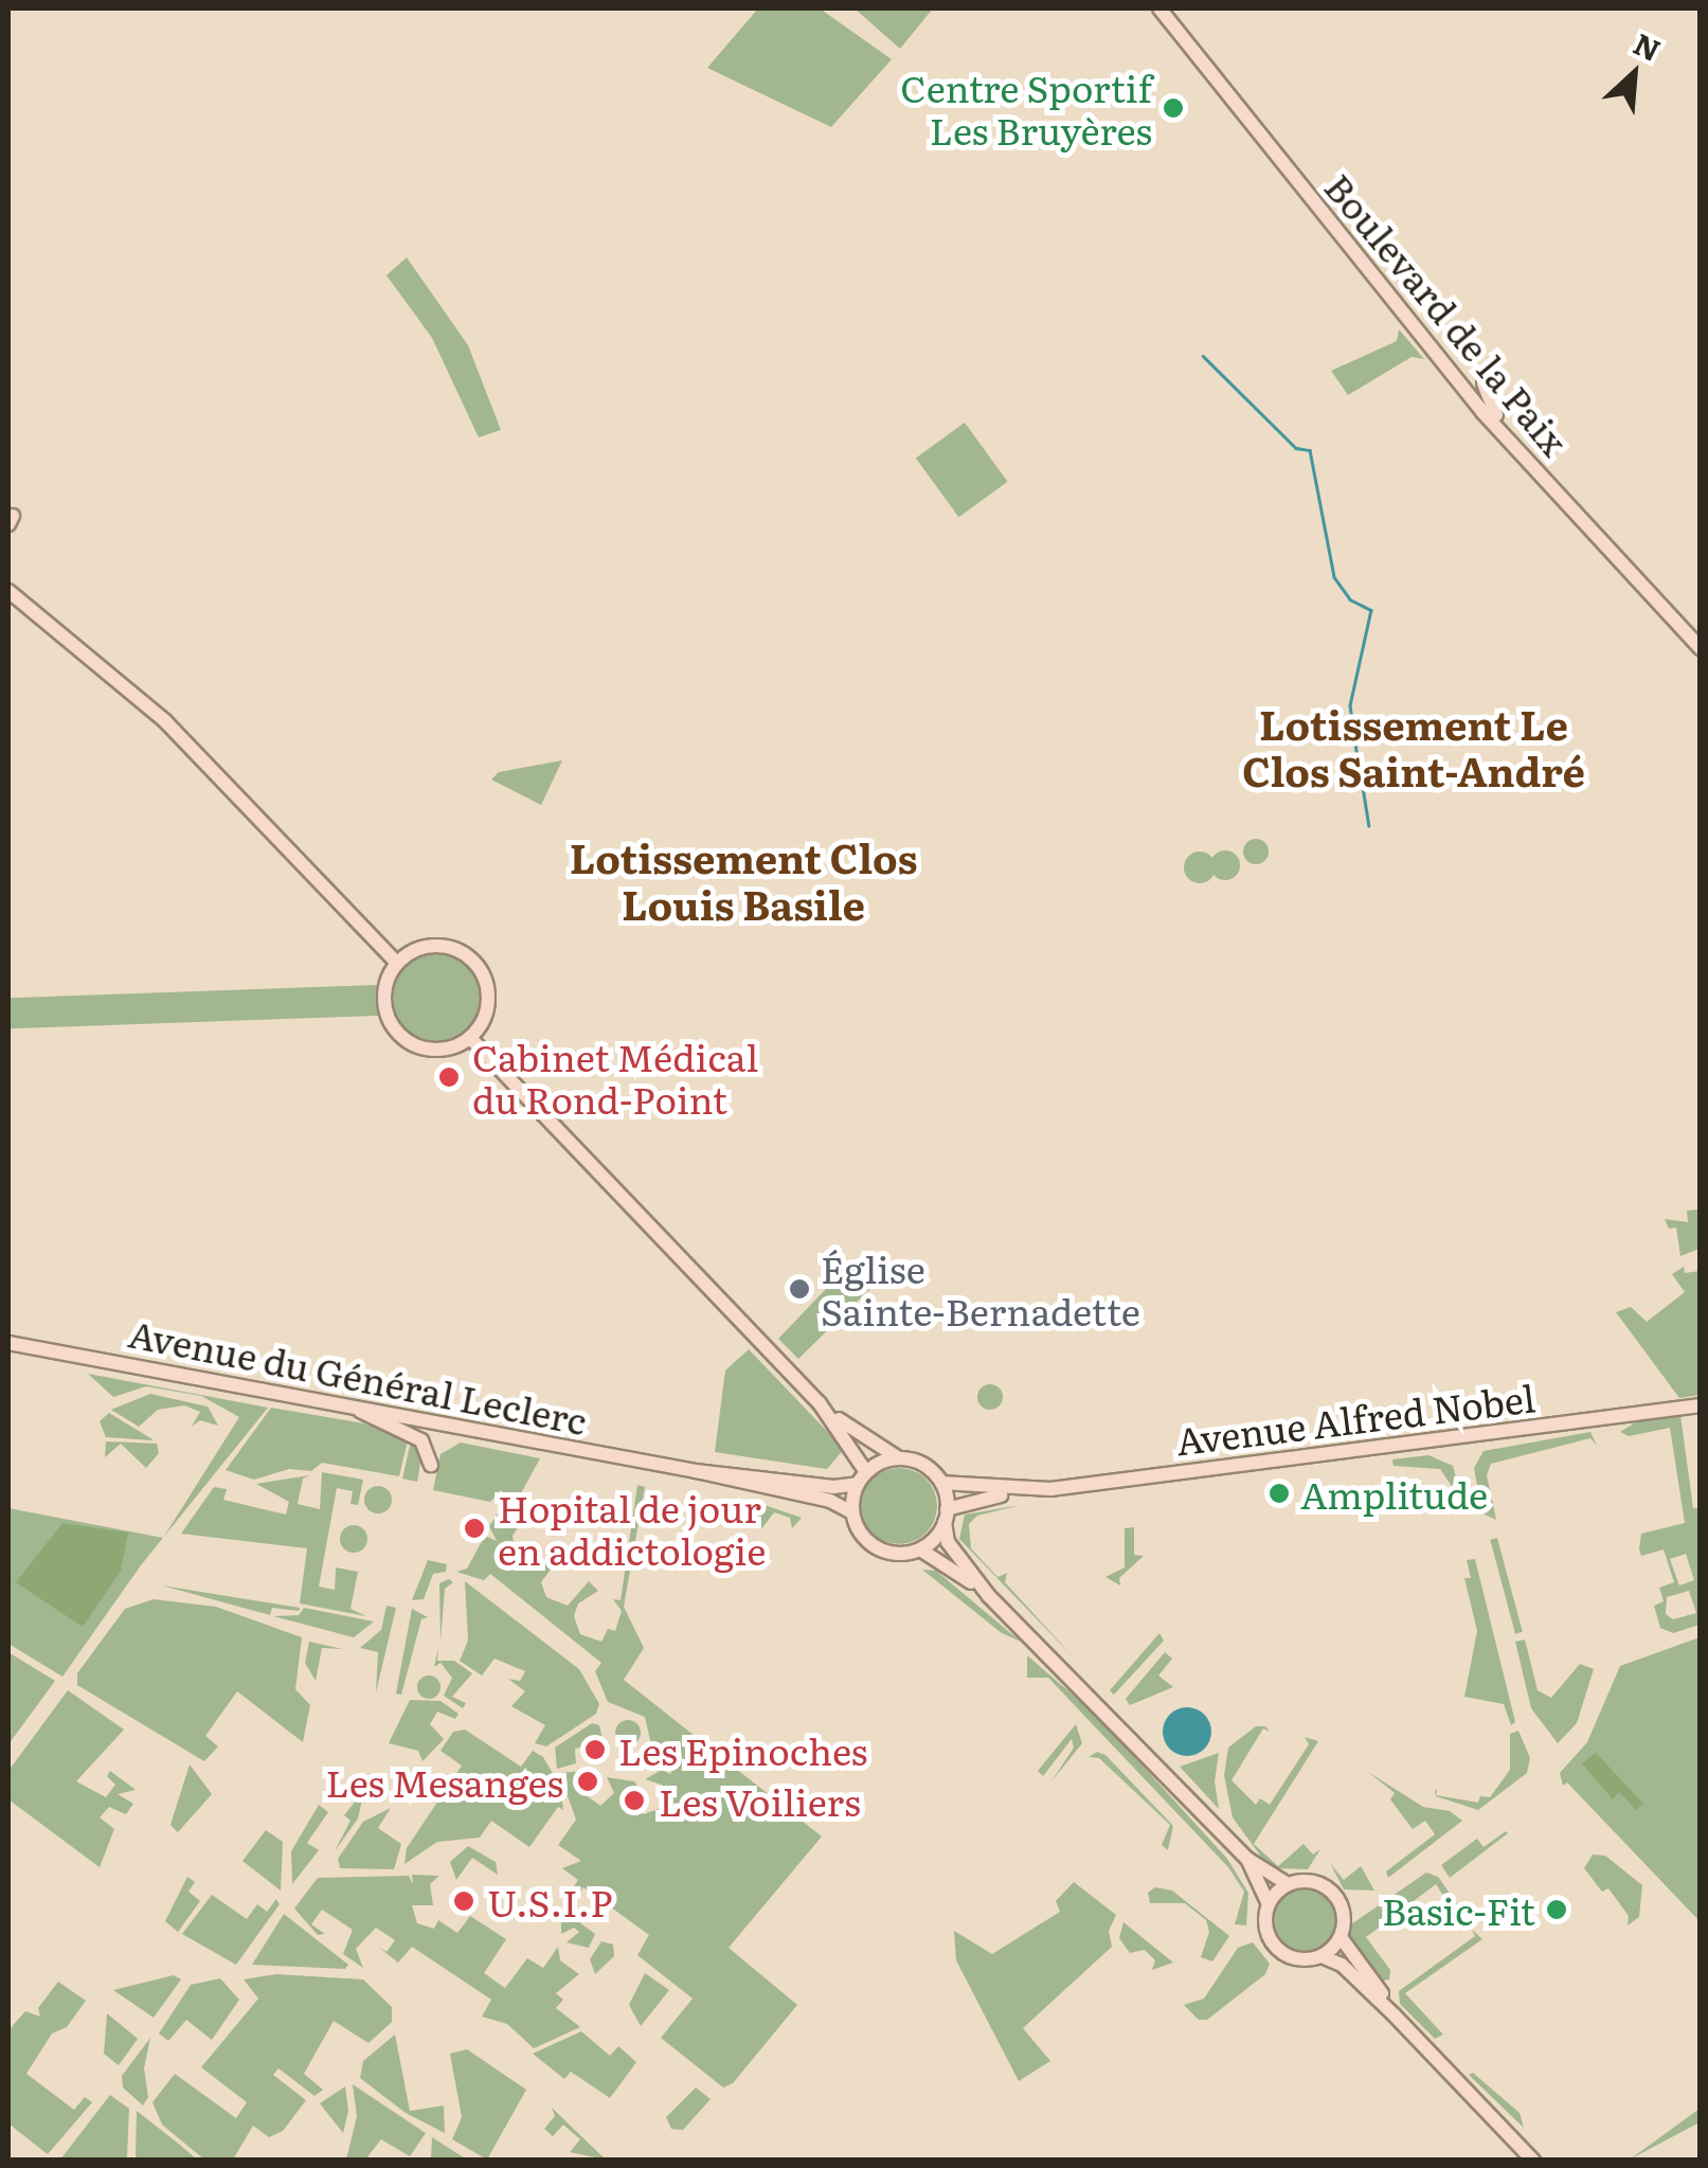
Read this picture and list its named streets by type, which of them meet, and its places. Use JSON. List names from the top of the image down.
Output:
{
  "streets": {
    "main road": ["Boulevard de la Paix", "Avenue du Général Leclerc", "Avenue Alfred Nobel"]
  },
  "crossings": [
    ["Avenue du Général Leclerc", "Avenue Alfred Nobel"]
  ],
  "districts": ["Lotissement Le Clos Saint-André", "Lotissement Clos Louis Basile"],
  "places": [
    "Centre Sportif Les Bruyères",
    "Cabinet Médical du Rond-Point",
    "Église Sainte-Bernadette",
    "Amplitude",
    "Hopital de jour en addictologie",
    "Les Epinoches",
    "Les Mesanges",
    "Les Voiliers",
    "U.S.I.P",
    "Basic-Fit"
  ],
  "north": "top right"
}
